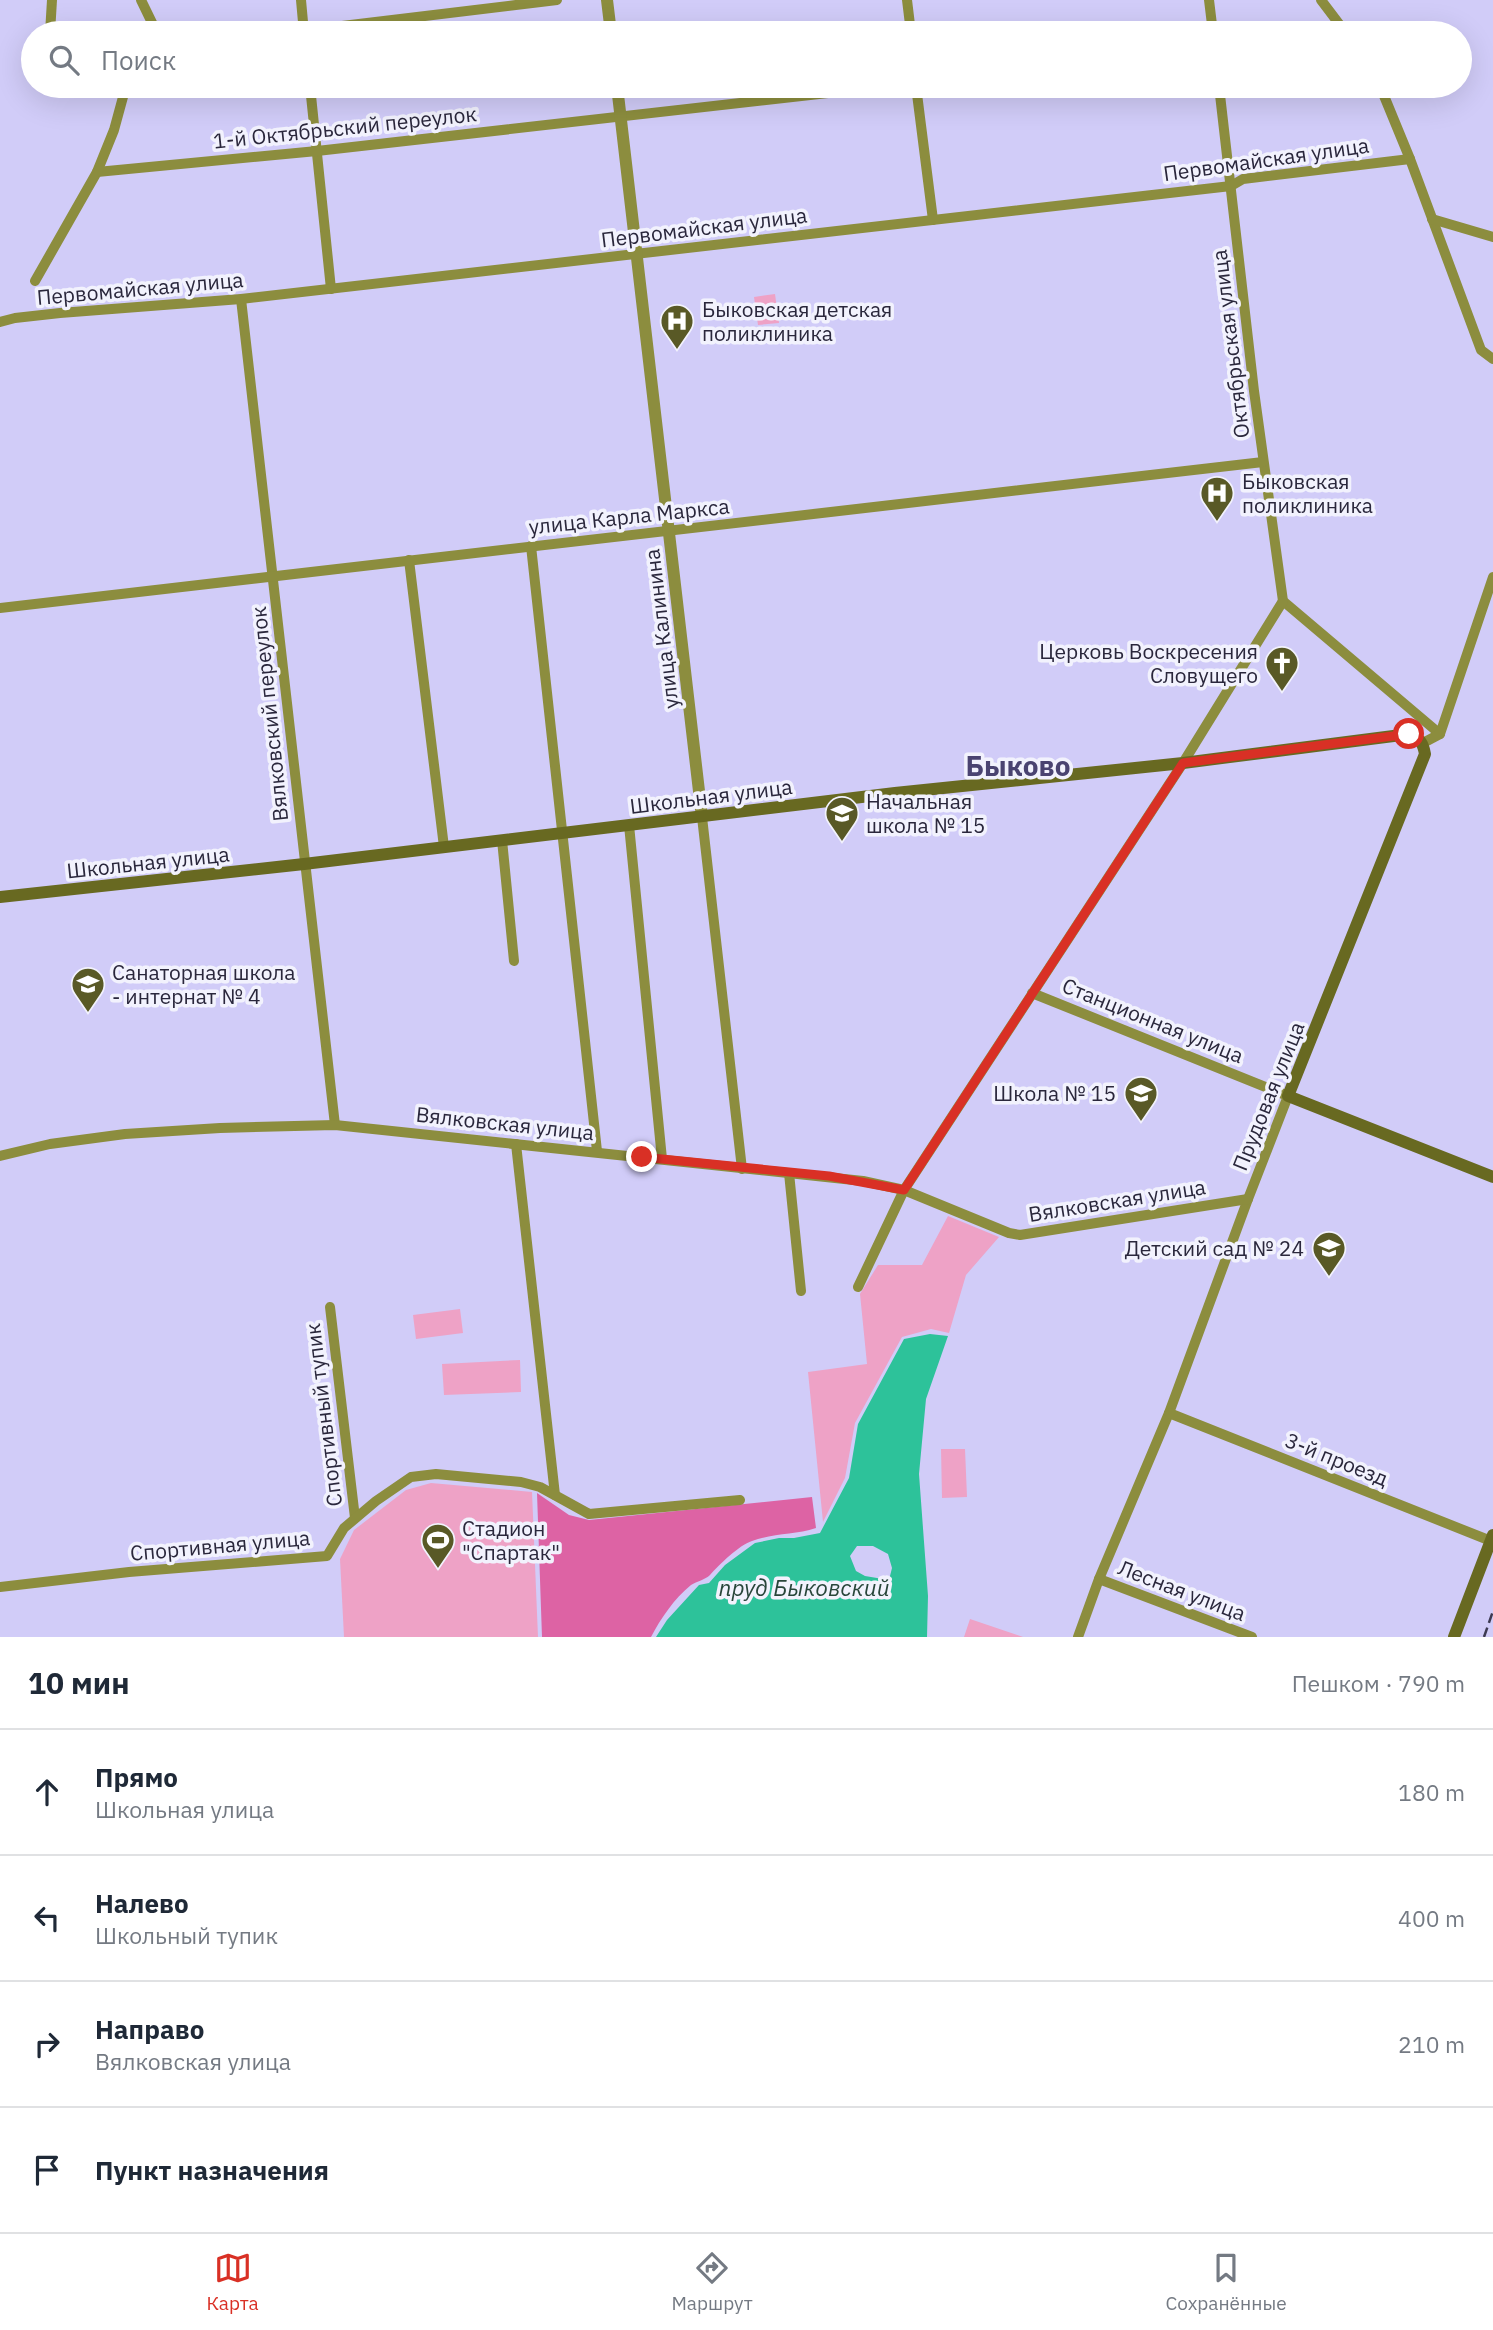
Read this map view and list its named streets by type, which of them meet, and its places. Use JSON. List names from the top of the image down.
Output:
{
  "streets": {
    "main road": ["Школьная улица", "Станционная улица", "Прудовая улица"],
    "street": [
      "1-й Октябрьский переулок",
      "Первомайская улица",
      "Октябрьская улица",
      "улица Карла Маркса",
      "улица Калинина",
      "Вялковский переулок",
      "Вялковская улица",
      "Спортивный тупик",
      "3-й проезд",
      "Спортивная улица",
      "Лесная улица"
    ]
  },
  "crossings": [
    ["1-й Октябрьский переулок", "улица Калинина"],
    ["Первомайская улица", "Октябрьская улица"],
    ["Первомайская улица", "улица Калинина"],
    ["Первомайская улица", "Вялковский переулок"],
    ["Октябрьская улица", "улица Карла Маркса"],
    ["улица Карла Маркса", "улица Калинина"],
    ["улица Карла Маркса", "Вялковский переулок"],
    ["улица Калинина", "Школьная улица"],
    ["улица Калинина", "Вялковская улица"],
    ["Вялковский переулок", "Школьная улица"],
    ["Вялковский переулок", "Вялковская улица"],
    ["Школьная улица", "Прудовая улица"],
    ["Станционная улица", "Прудовая улица"],
    ["Прудовая улица", "Вялковская улица"],
    ["Прудовая улица", "3-й проезд"],
    ["Прудовая улица", "Лесная улица"],
    ["Спортивный тупик", "Спортивная улица"]
  ],
  "districts": ["Быково"],
  "water": ["пруд Быковский"],
  "places": {
    "hospital": ["Быковская детская поликлиника", "Быковская поликлиника"],
    "church": ["Церковь Воскресения Словущего"],
    "school or university": [
      "Начальная школа № 15",
      "Санаторная школа - интернат № 4",
      "Школа № 15",
      "Детский сад № 24"
    ],
    "sports": ["Стадион \"Спартак\""]
  },
  "page": {
    "search": "Поиск",
    "heading": ["10 мин", "Пешком · 790 m"],
    "list": [
      ["Прямо", "Школьная улица", "180 m"],
      ["Налево", "Школьный тупик", "400 m"],
      ["Направо", "Вялковская улица", "210 m"],
      "Пункт назначения"
    ],
    "nav": ["Карта", "Маршрут", "Сохранённые"]
  }
}
